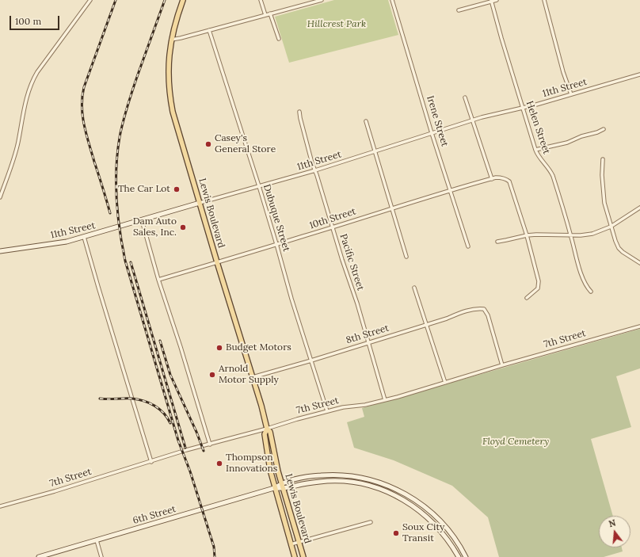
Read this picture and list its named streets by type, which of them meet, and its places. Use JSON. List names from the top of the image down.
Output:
{
  "streets": {
    "main road": ["11th Street", "Lewis Boulevard", "6th Street"],
    "street": [
      "Irene Street",
      "Helen Street",
      "Dubuque Street",
      "10th Street",
      "Pacific Street",
      "8th Street",
      "7th Street"
    ]
  },
  "crossings": [
    ["11th Street", "Irene Street"],
    ["11th Street", "Helen Street"],
    ["11th Street", "Lewis Boulevard"],
    ["11th Street", "Dubuque Street"],
    ["11th Street", "Pacific Street"],
    ["Irene Street", "10th Street"],
    ["Lewis Boulevard", "10th Street"],
    ["Lewis Boulevard", "8th Street"],
    ["Lewis Boulevard", "7th Street"],
    ["Lewis Boulevard", "6th Street"],
    ["Dubuque Street", "10th Street"],
    ["Dubuque Street", "8th Street"],
    ["Dubuque Street", "7th Street"],
    ["10th Street", "Pacific Street"],
    ["Pacific Street", "8th Street"],
    ["Pacific Street", "7th Street"],
    ["8th Street", "7th Street"]
  ],
  "parks": ["Hillcrest Park", "Floyd Cemetery"],
  "places": [
    "Casey's General Store",
    "The Car Lot",
    "Dam Auto Sales, Inc.",
    "Budget Motors",
    "Arnold Motor Supply",
    "Thompson Innovations",
    "Soux City Transit"
  ],
  "scale_bar": "100 m",
  "north": "top"
}
